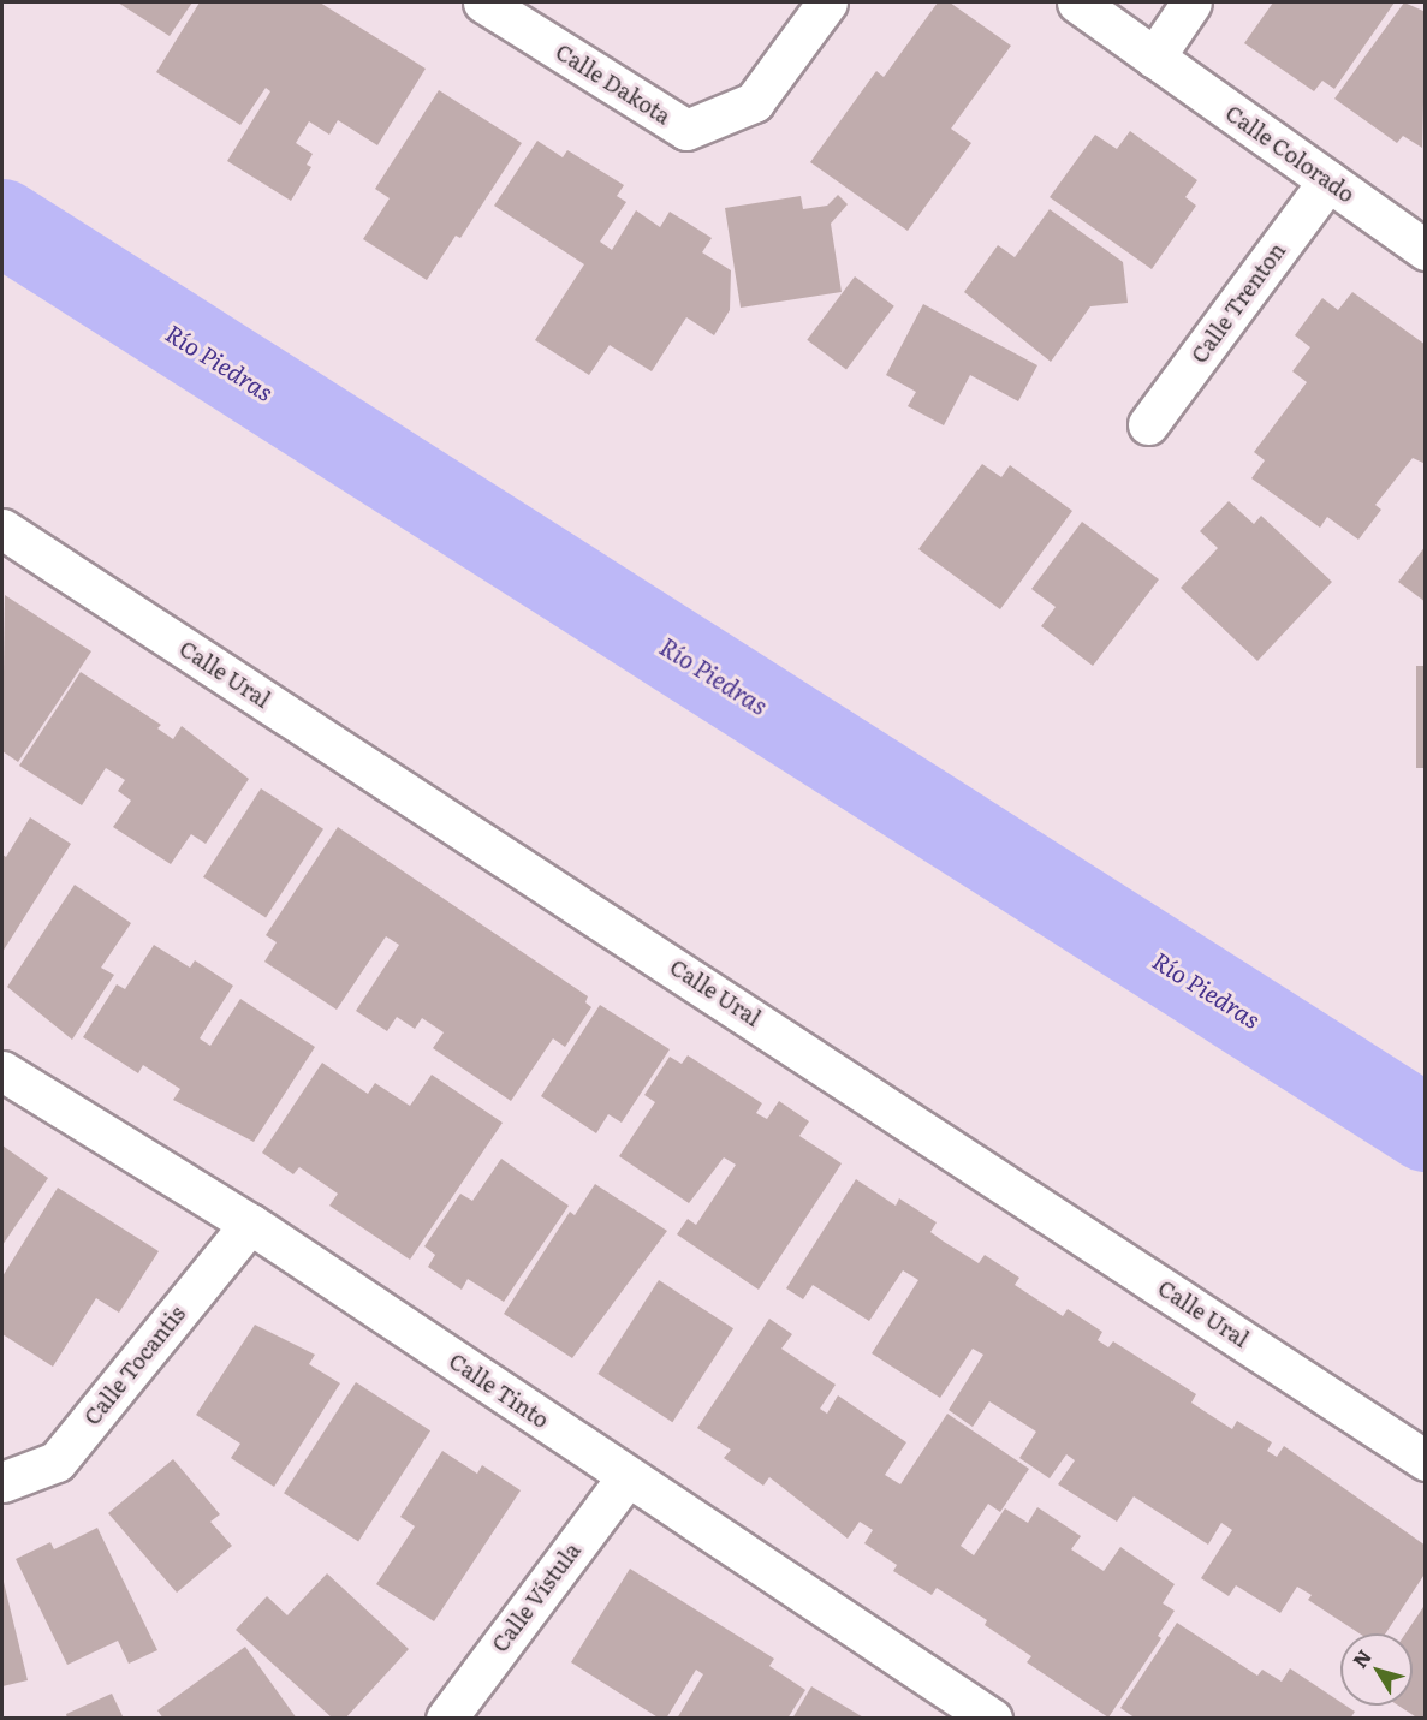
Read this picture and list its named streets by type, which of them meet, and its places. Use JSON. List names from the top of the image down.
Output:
{
  "streets": {
    "street": [
      "Calle Dakota",
      "Calle Colorado",
      "Calle Trenton",
      "Calle Ural",
      "Calle Tocantis",
      "Calle Tinto",
      "Calle Vístula"
    ]
  },
  "crossings": [
    ["Calle Colorado", "Calle Trenton"],
    ["Calle Tocantis", "Calle Tinto"],
    ["Calle Tinto", "Calle Vístula"]
  ],
  "water": ["Río Piedras"],
  "north": "top left"
}
